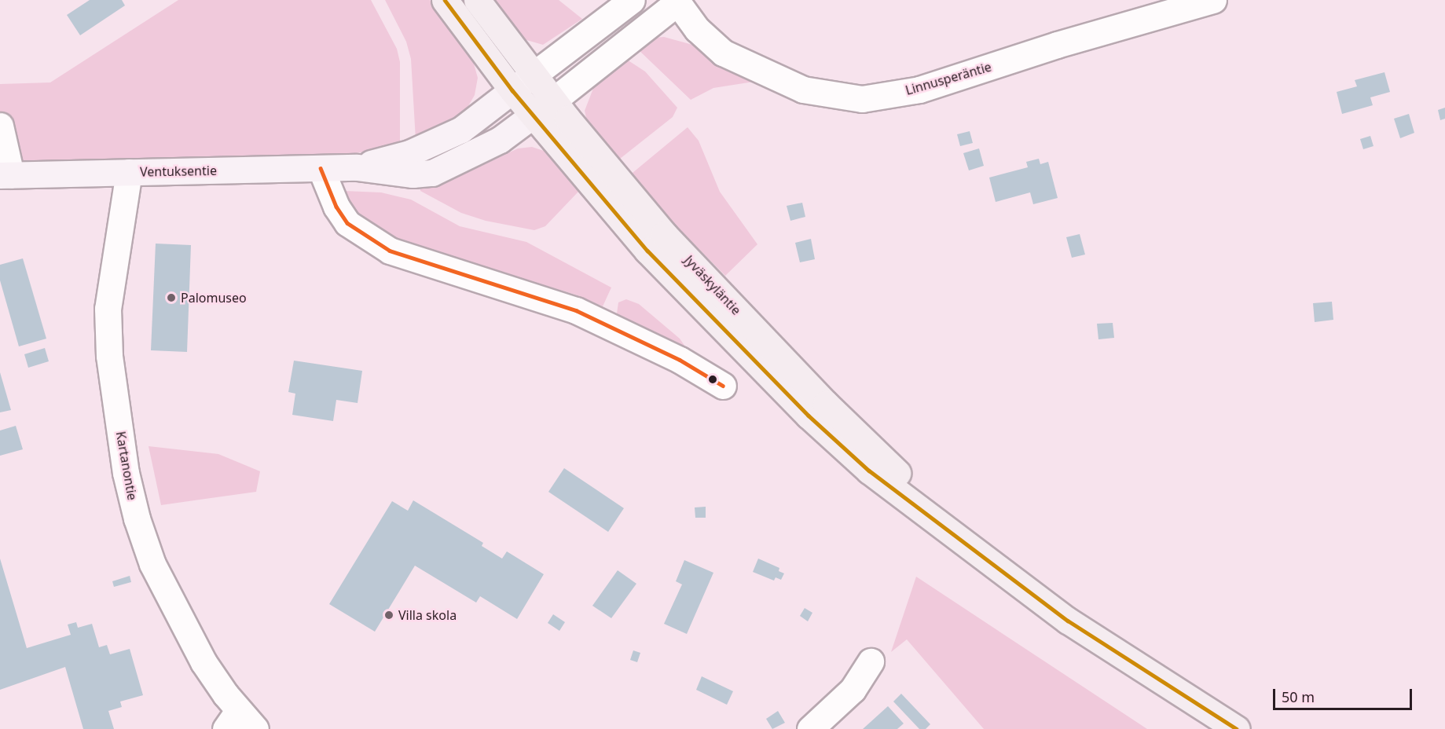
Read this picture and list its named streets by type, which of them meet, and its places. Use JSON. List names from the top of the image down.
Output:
{
  "streets": {
    "highway": ["Jyväskyläntie"],
    "main road": ["Ventuksentie"],
    "street": ["Linnusperäntie", "Kartanontie"]
  },
  "crossings": [
    ["Linnusperäntie", "Ventuksentie"],
    ["Linnusperäntie", "Jyväskyläntie"],
    ["Ventuksentie", "Jyväskyläntie"],
    ["Ventuksentie", "Kartanontie"]
  ],
  "places": ["Palomuseo", "Villa skola"],
  "scale_bar": "50 m"
}
